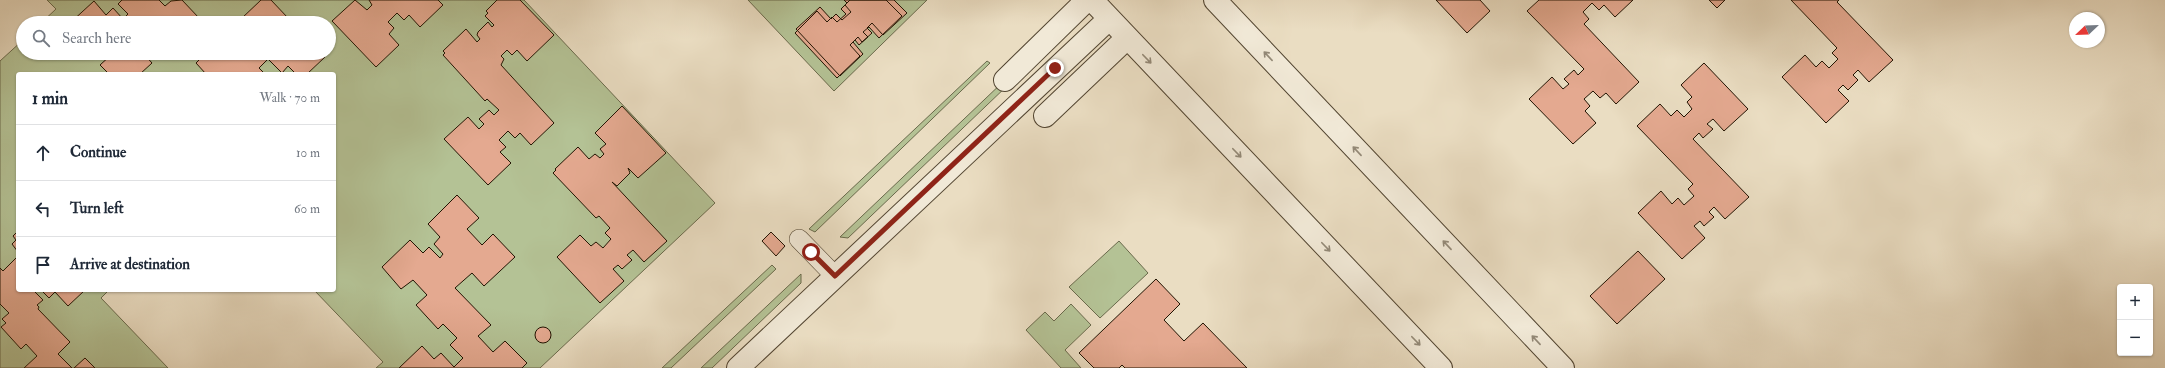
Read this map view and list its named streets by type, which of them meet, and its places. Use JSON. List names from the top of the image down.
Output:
{
  "north": "bottom left",
  "page": {
    "search": "Search here",
    "heading": ["1 min", "Walk · 70 m"],
    "list": [
      ["Continue", "10 m"],
      ["Turn left", "60 m"],
      "Arrive at destination"
    ],
    "map_buttons": ["+", "−"]
  }
}
